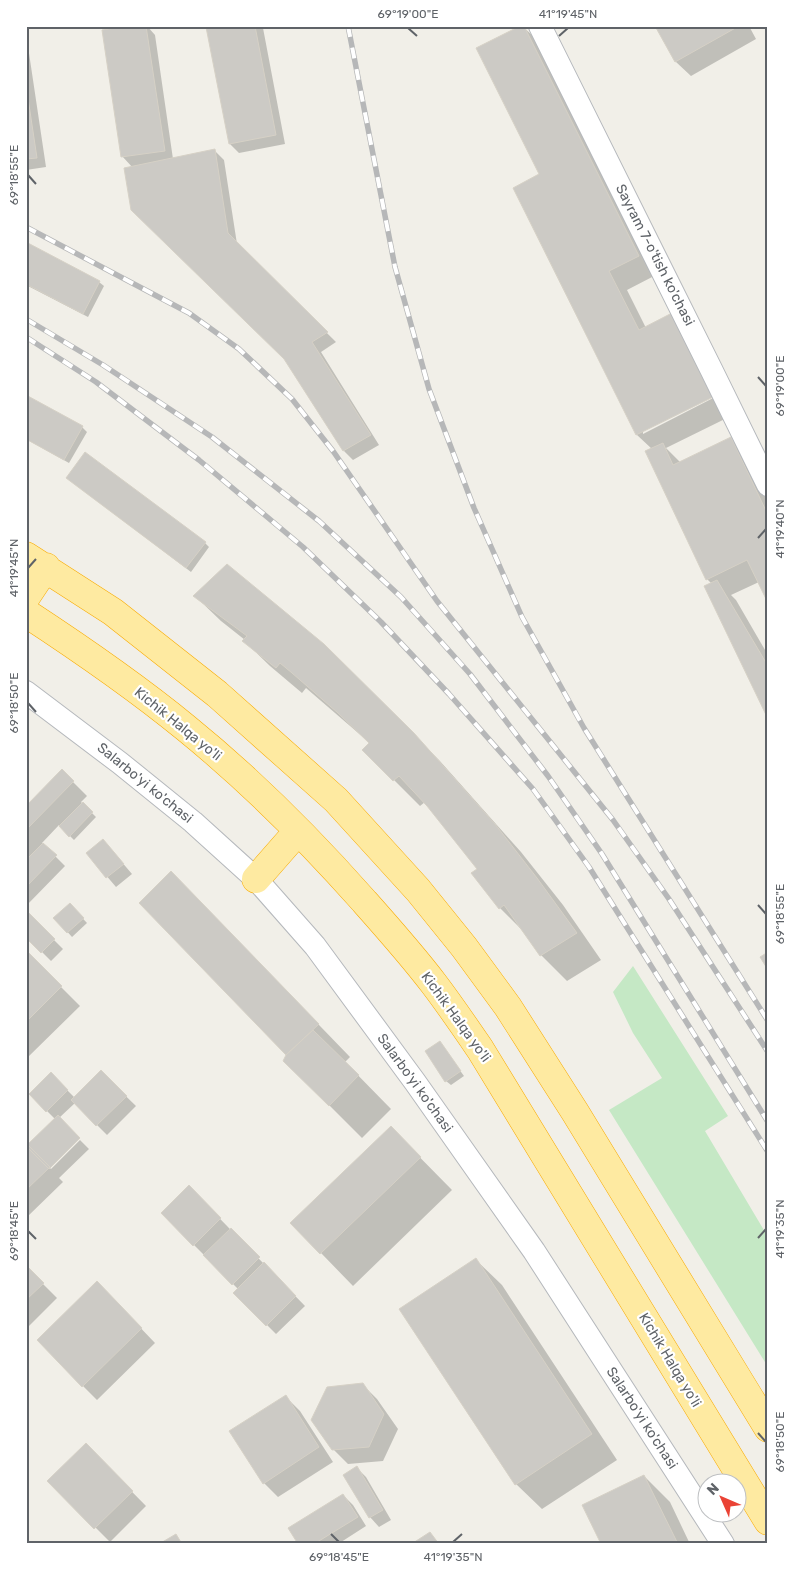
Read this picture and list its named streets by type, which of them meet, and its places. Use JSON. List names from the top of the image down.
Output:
{
  "streets": {
    "highway": ["Kichik Halqa yo'li"],
    "street": ["Sayram 7-o'tish ko'chasi", "Salarbo'yi ko'chasi"]
  },
  "north": "top left",
  "coordinates": [
    "69°19'00\"E",
    "41°19'45\"N",
    "69°18'55\"E",
    "41°19'40\"N",
    "69°18'50\"E",
    "41°19'35\"N",
    "69°18'45\"E"
  ]
}
